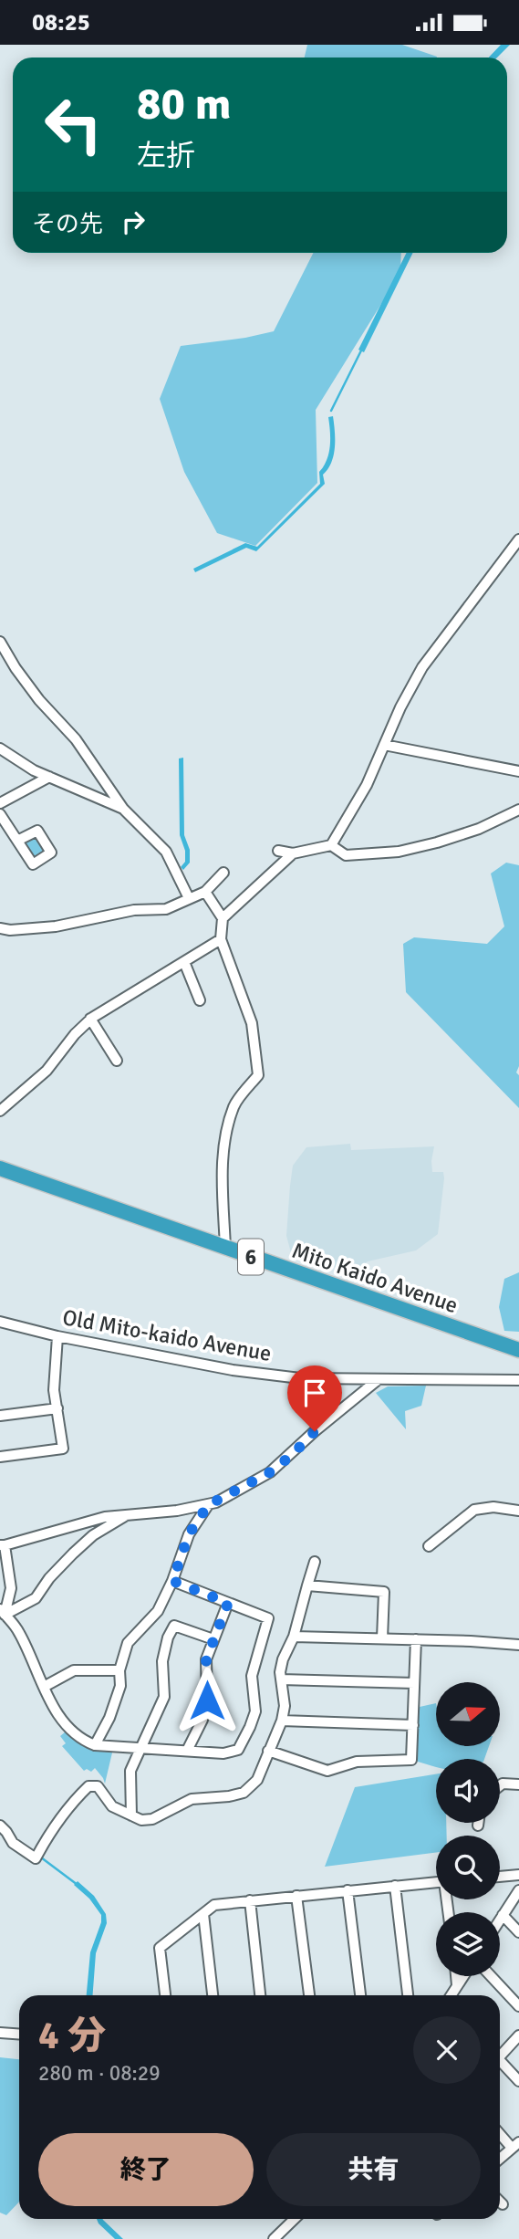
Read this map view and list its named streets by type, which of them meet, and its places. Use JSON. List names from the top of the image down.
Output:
{
  "streets": {
    "highway": ["6", "Mito Kaido Avenue"],
    "street": ["Old Mito-kaido Avenue"]
  },
  "north": "right",
  "page": {
    "status": "08:25",
    "turn": ["80 m", "左折"],
    "then": "その先",
    "heading": ["4 分", "280 m · 08:29"],
    "buttons": ["終了", "共有"]
  }
}
